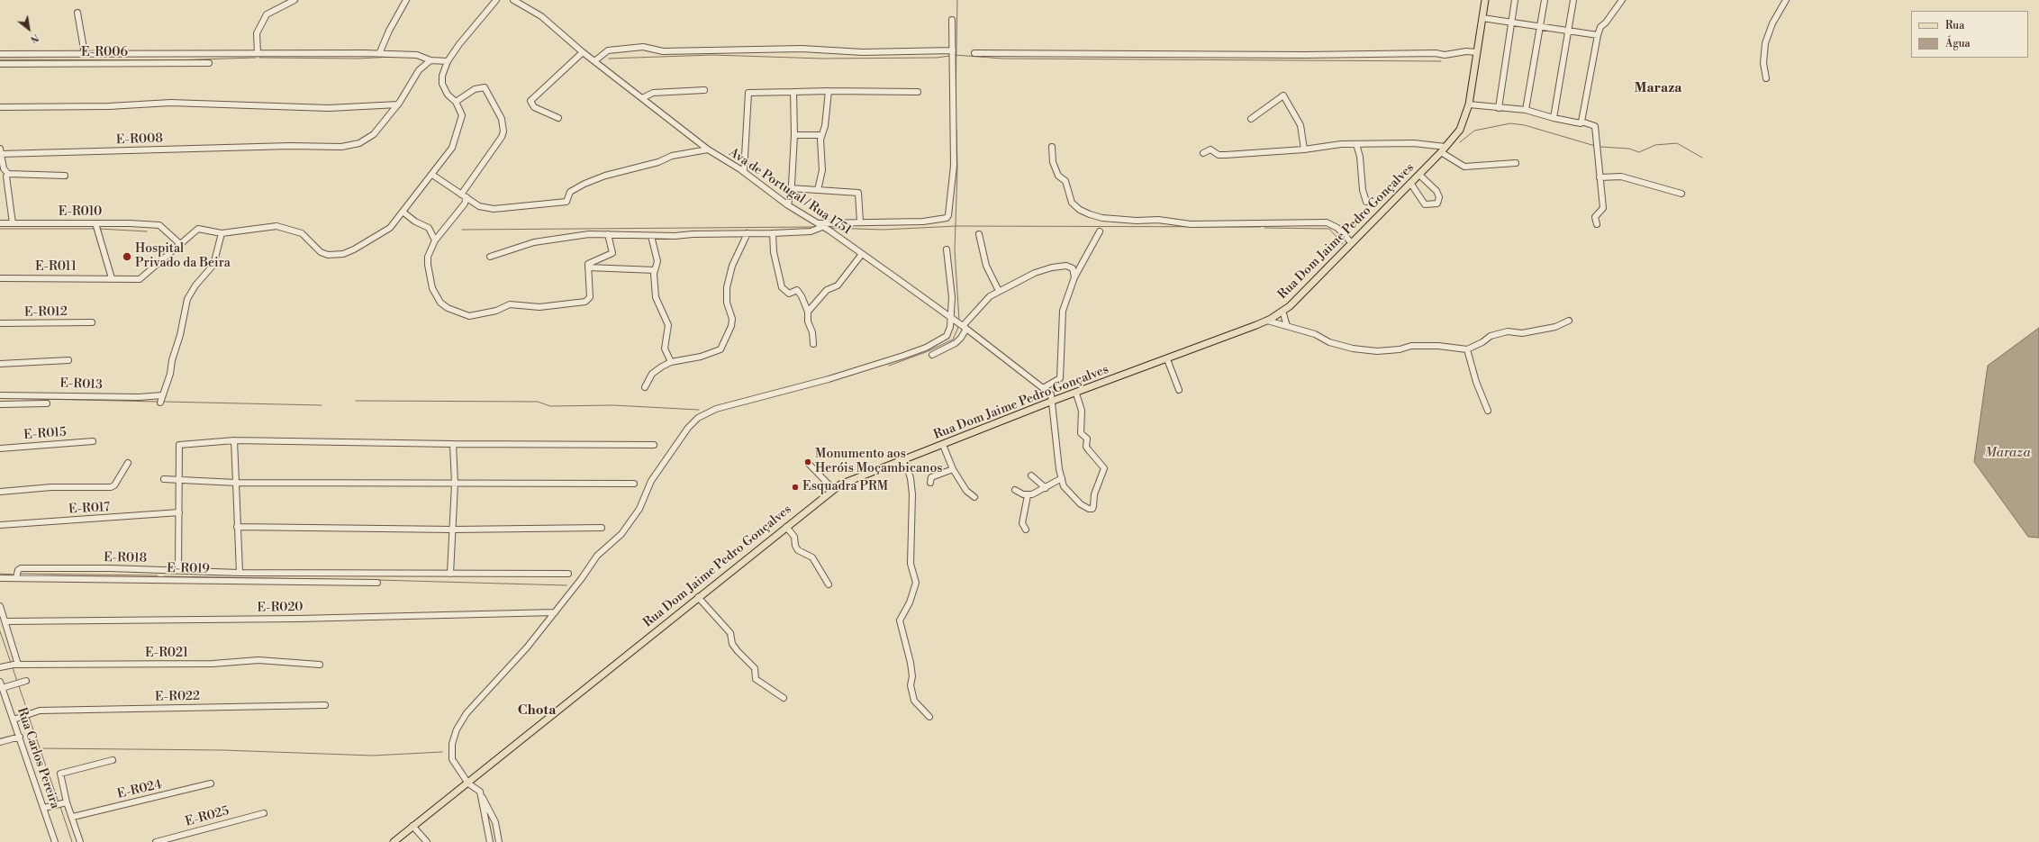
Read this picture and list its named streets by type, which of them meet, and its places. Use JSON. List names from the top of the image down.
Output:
{
  "streets": {
    "main road": ["Rua Dom Jaime Pedro Gonçalves"],
    "street": [
      "E-R006",
      "E-R008",
      "Ava de Portugal / Rua 1751",
      "E-R010",
      "E-R011",
      "E-R012",
      "E-R013",
      "E-R015",
      "E-R017",
      "E-R018",
      "E-R019",
      "E-R020",
      "E-R021",
      "E-R022",
      "Rua Carlos Pereira",
      "E-R024",
      "E-R025"
    ]
  },
  "crossings": [
    ["Ava de Portugal / Rua 1751", "Rua Dom Jaime Pedro Gonçalves"],
    ["E-R010", "E-R011"],
    ["E-R018", "E-R019"],
    ["E-R022", "Rua Carlos Pereira"]
  ],
  "districts": ["Maraza", "Chota"],
  "water": ["Maraza"],
  "places": ["Hospital Privado da Beira", "Monumento aos Heróis Moçambicanos", "Esquadra PRM"],
  "legend": ["Rua", "Água"],
  "north": "bottom right"
}
